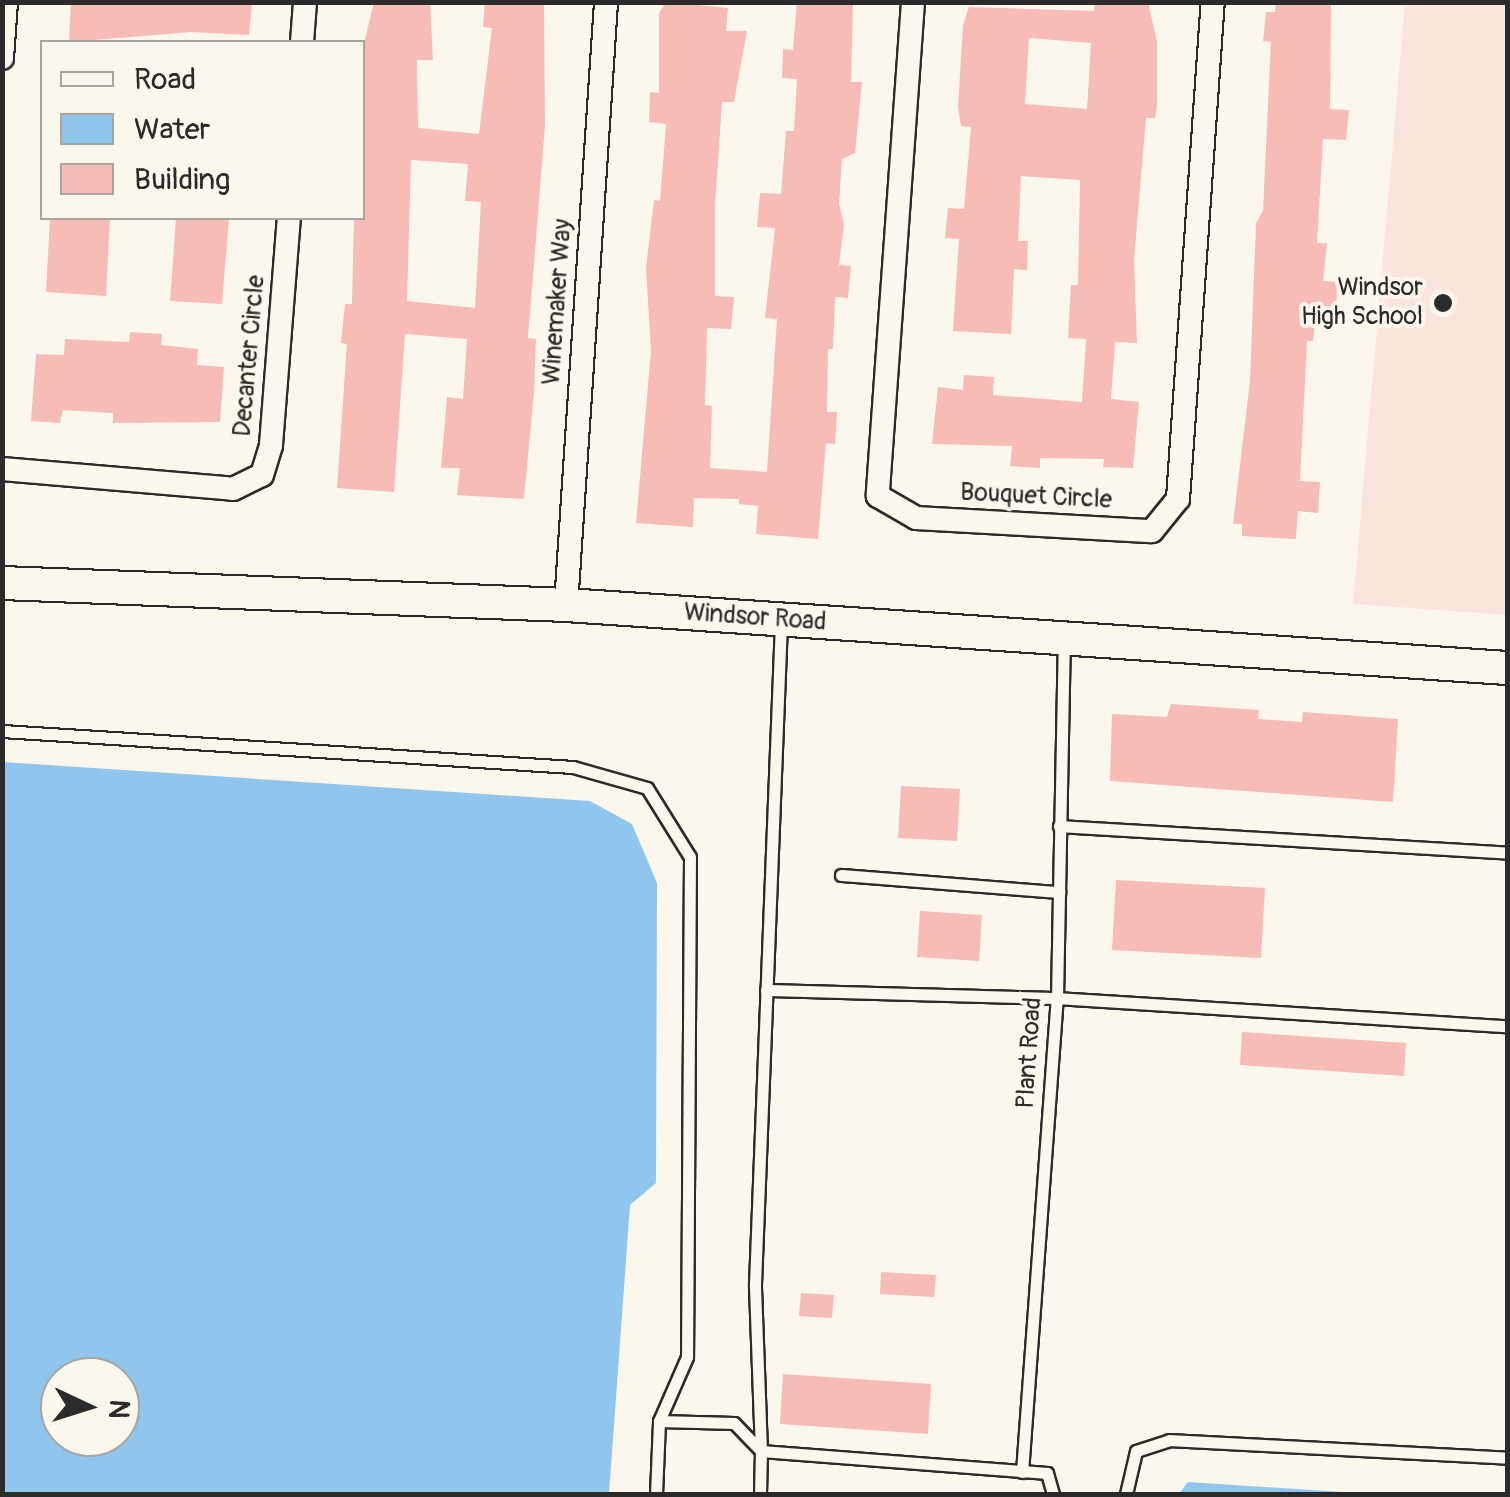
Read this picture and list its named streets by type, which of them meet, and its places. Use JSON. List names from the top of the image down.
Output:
{
  "streets": {
    "main road": ["Windsor Road"],
    "street": ["Winemaker Way", "Decanter Circle", "Bouquet Circle"],
    "lane": ["Plant Road"]
  },
  "crossings": [
    ["Winemaker Way", "Windsor Road"],
    ["Windsor Road", "Plant Road"]
  ],
  "places": ["Windsor High School"],
  "legend": ["Road", "Water", "Building"],
  "north": "right"
}
